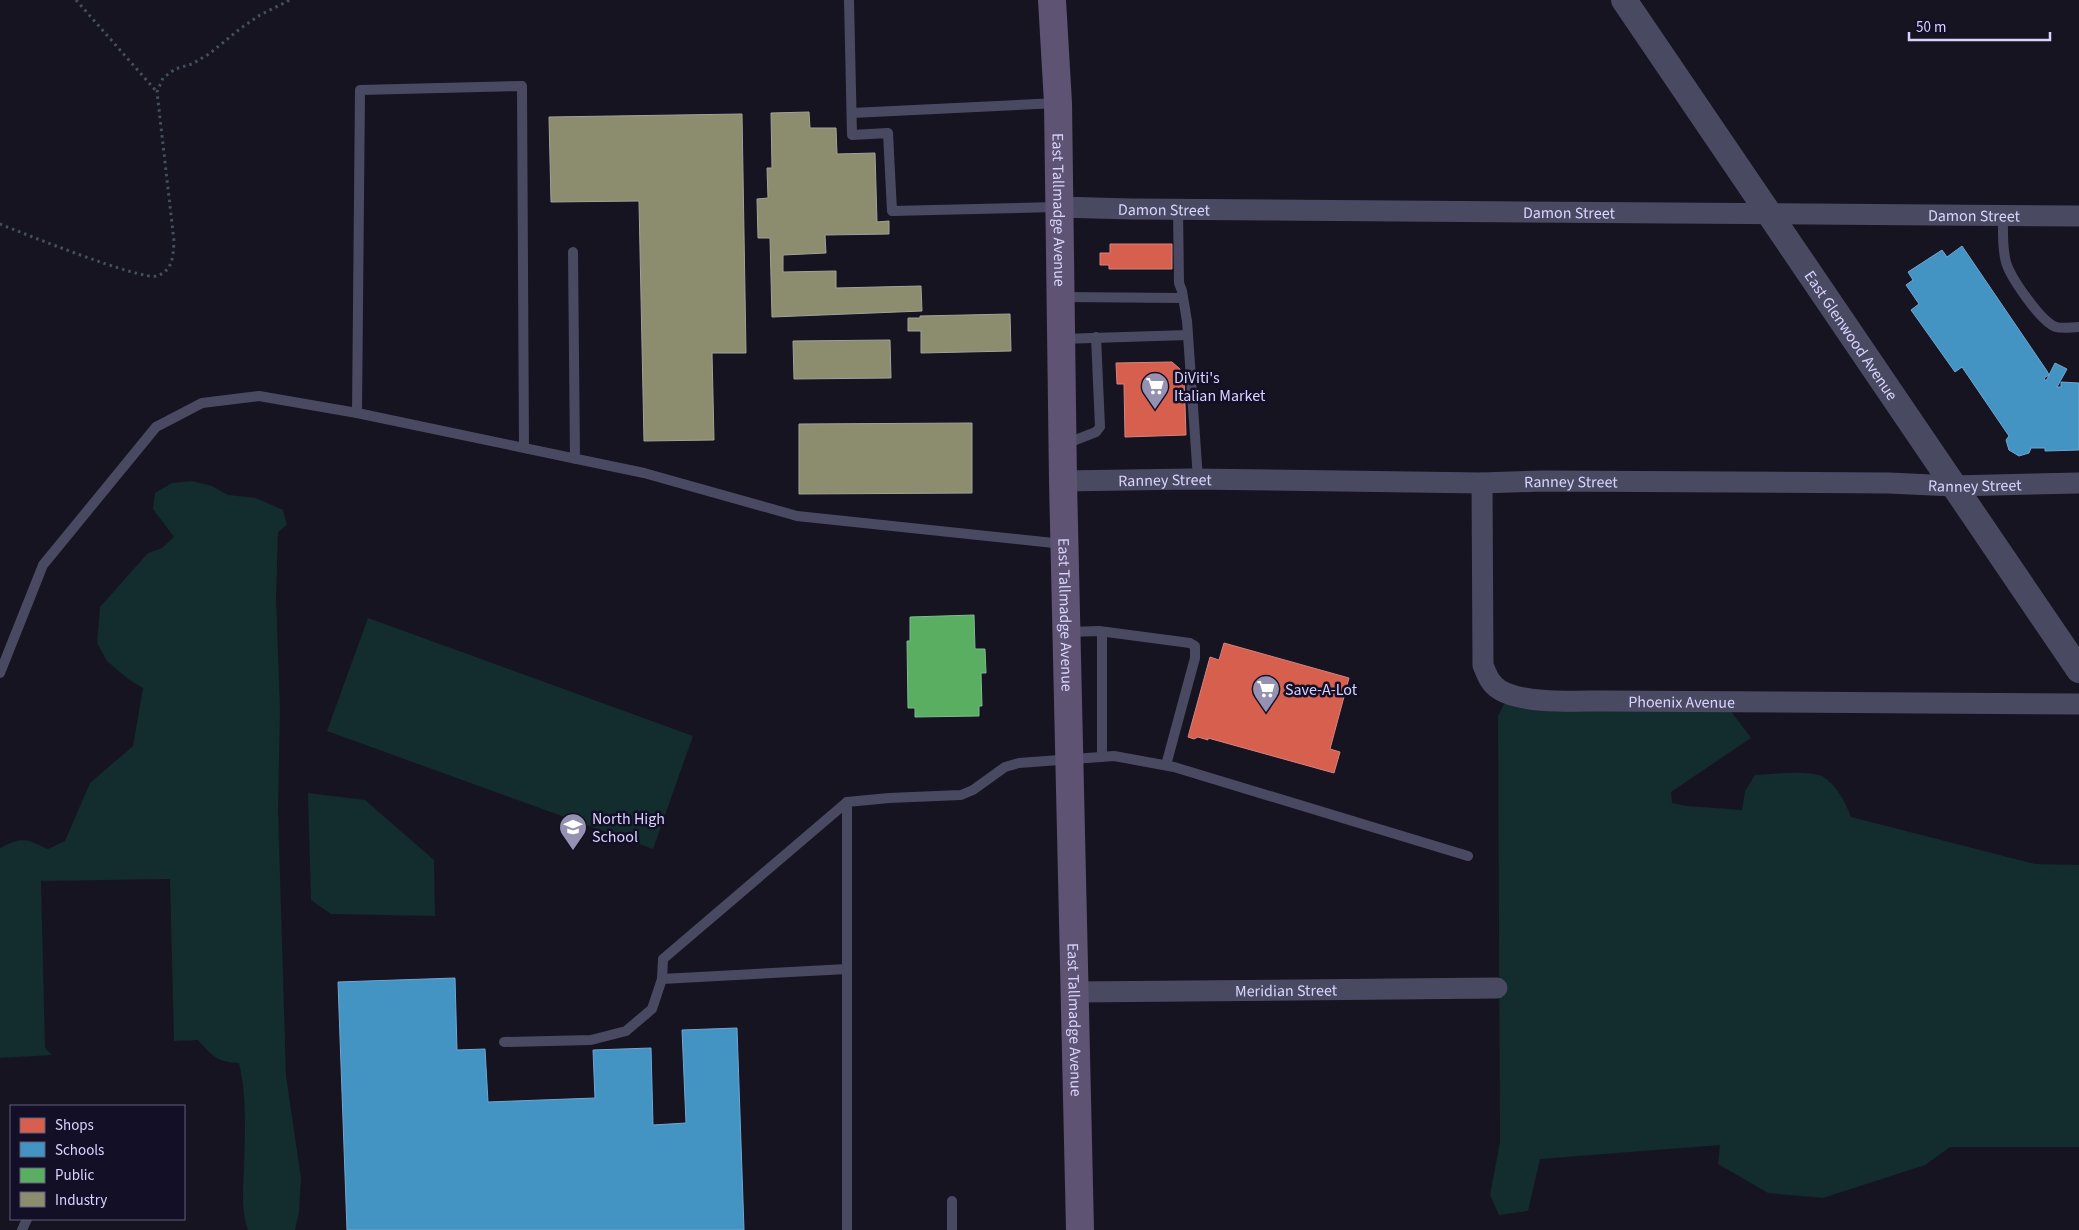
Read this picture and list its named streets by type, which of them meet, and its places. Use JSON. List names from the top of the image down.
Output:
{
  "streets": {
    "main road": ["East Tallmadge Avenue"],
    "street": [
      "Damon Street",
      "East Glenwood Avenue",
      "Ranney Street",
      "Phoenix Avenue",
      "Meridian Street"
    ]
  },
  "crossings": [
    ["Damon Street", "East Tallmadge Avenue"],
    ["Damon Street", "East Glenwood Avenue"],
    ["East Tallmadge Avenue", "Ranney Street"],
    ["East Tallmadge Avenue", "Meridian Street"],
    ["East Glenwood Avenue", "Ranney Street"],
    ["Ranney Street", "Phoenix Avenue"]
  ],
  "places": {
    "supermarket": ["DiViti's Italian Market", "Save-A-Lot"],
    "school or university": ["North High School"]
  },
  "legend": [
    "Shops",
    "Schools",
    "Public",
    "Industry"
  ],
  "scale_bar": "50 m"
}
